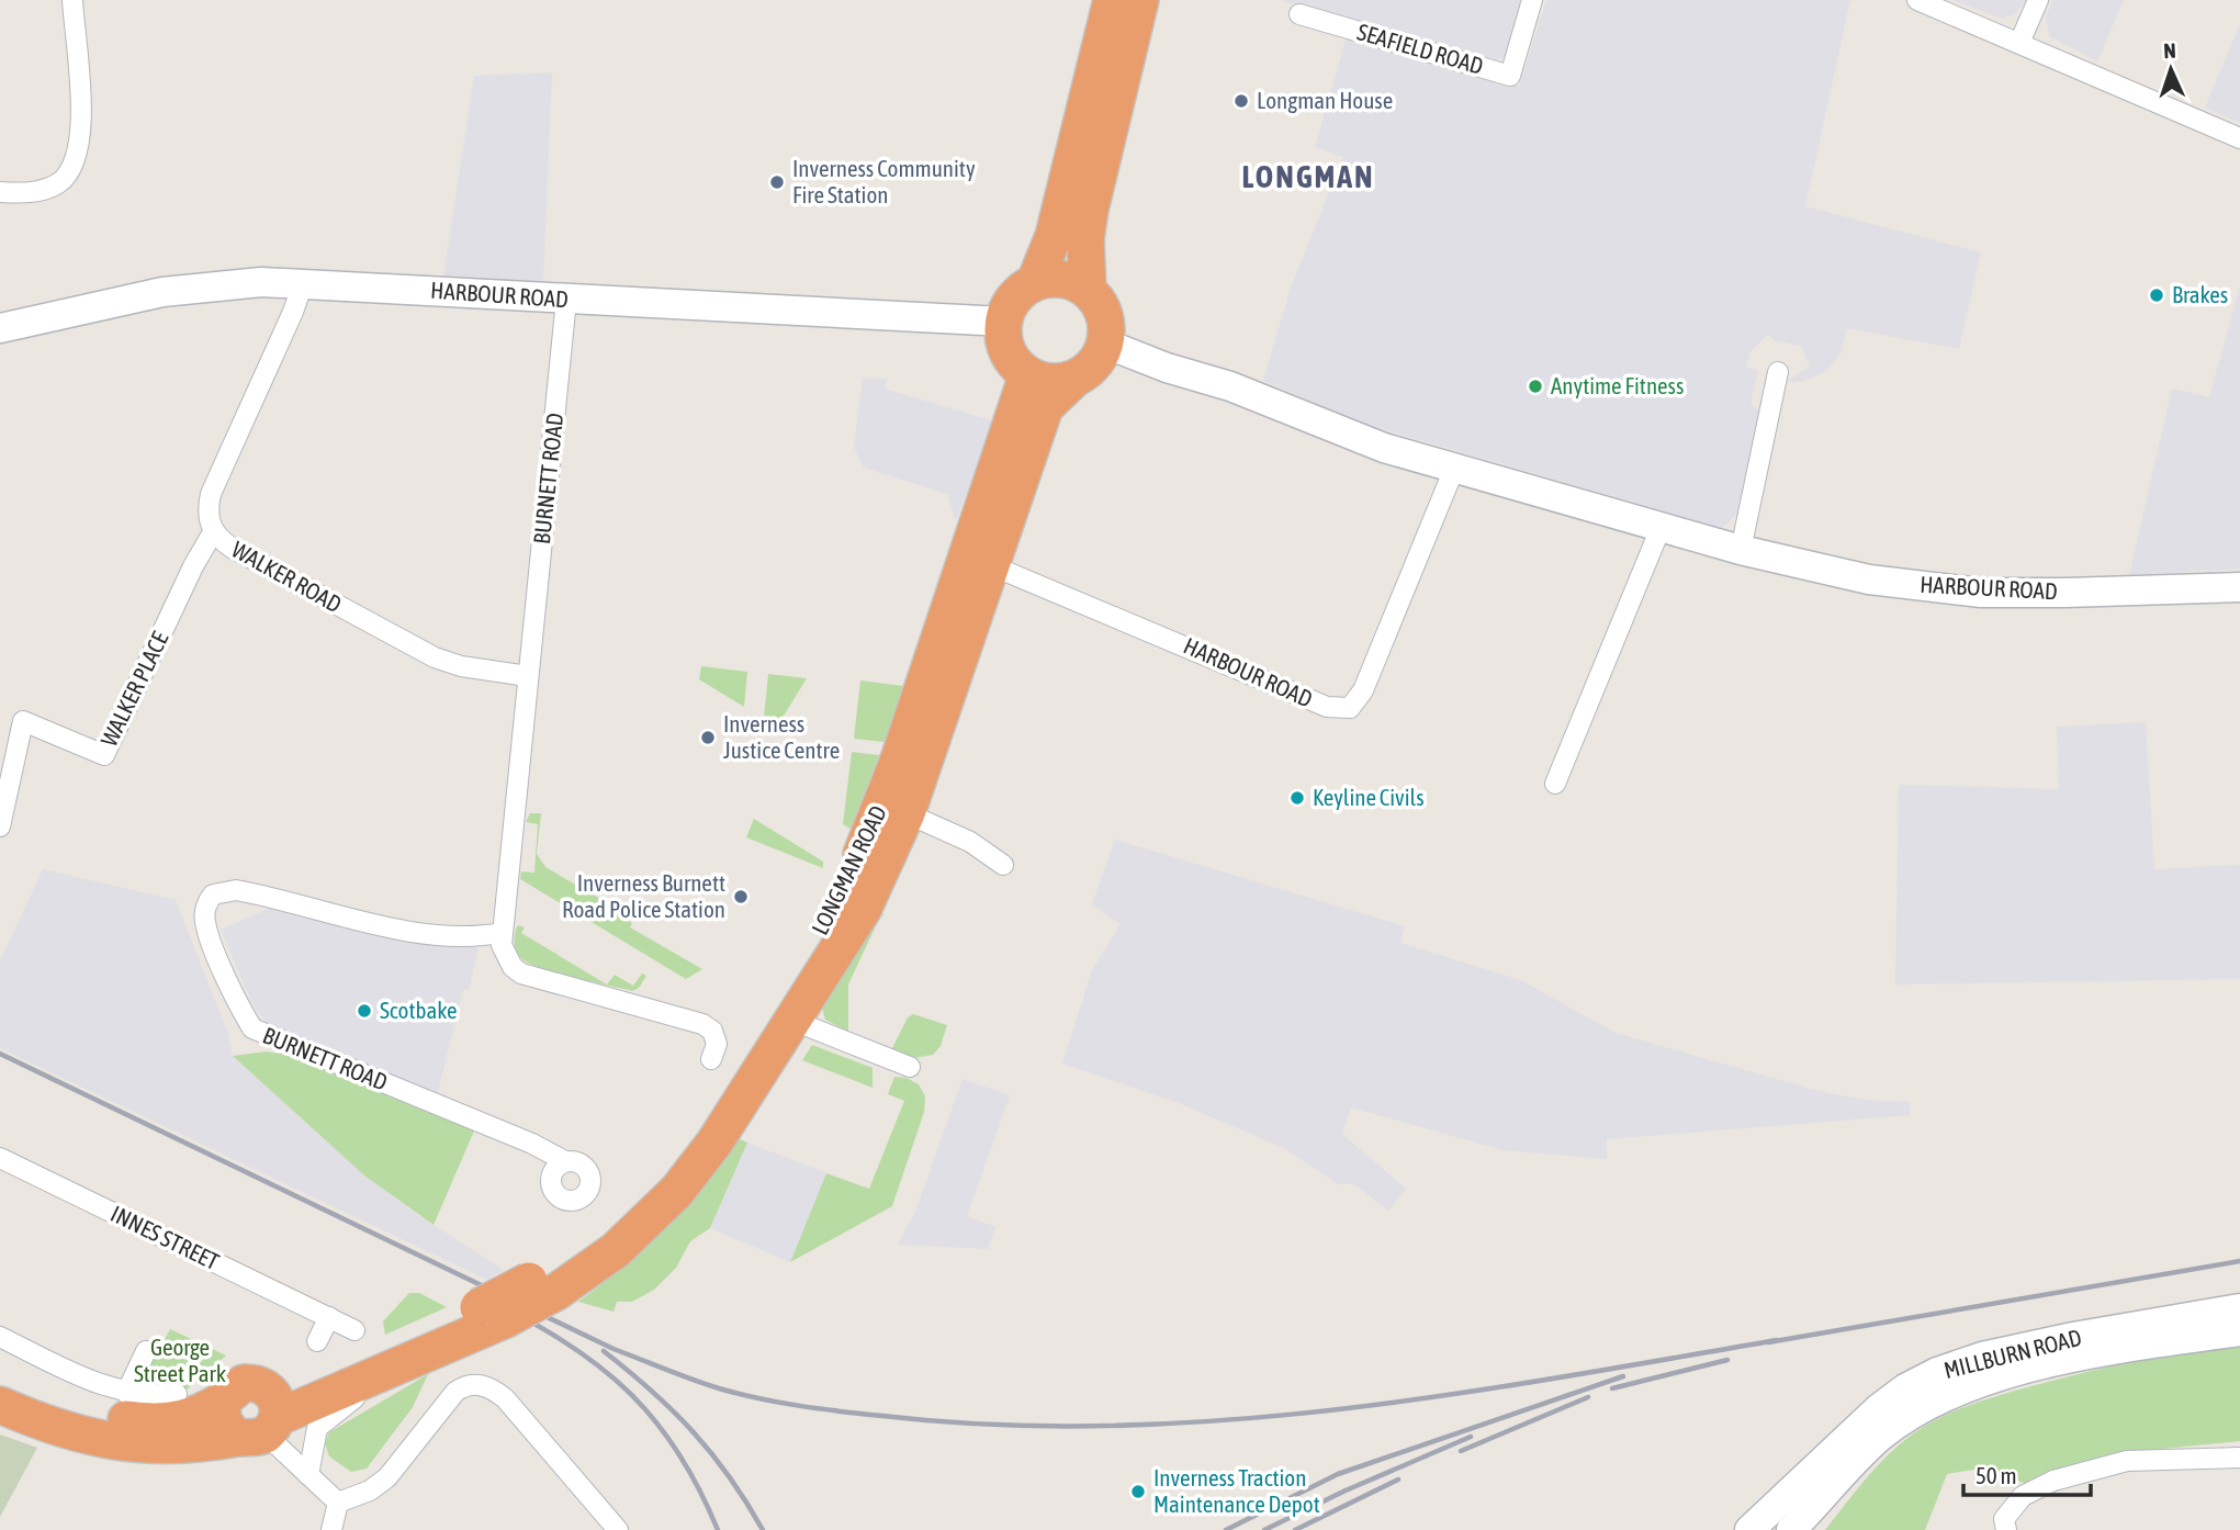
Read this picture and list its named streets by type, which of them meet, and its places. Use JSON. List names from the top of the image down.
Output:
{
  "streets": {
    "highway": ["LONGMAN ROAD"],
    "street": [
      "SEAFIELD ROAD",
      "HARBOUR ROAD",
      "BURNETT ROAD",
      "WALKER ROAD",
      "WALKER PLACE",
      "INNES STREET",
      "MILLBURN ROAD"
    ]
  },
  "crossings": [
    ["HARBOUR ROAD", "BURNETT ROAD"],
    ["HARBOUR ROAD", "WALKER ROAD"],
    ["HARBOUR ROAD", "LONGMAN ROAD"],
    ["BURNETT ROAD", "WALKER ROAD"],
    ["WALKER ROAD", "WALKER PLACE"]
  ],
  "districts": ["LONGMAN"],
  "parks": ["George Street Park"],
  "places": [
    "Longman House",
    "Inverness Community Fire Station",
    "Brakes",
    "Anytime Fitness",
    "Inverness Justice Centre",
    "Keyline Civils",
    "Inverness Burnett Road Police Station",
    "Scotbake",
    "Inverness Traction Maintenance Depot"
  ],
  "scale_bar": "50 m",
  "north": "top"
}
